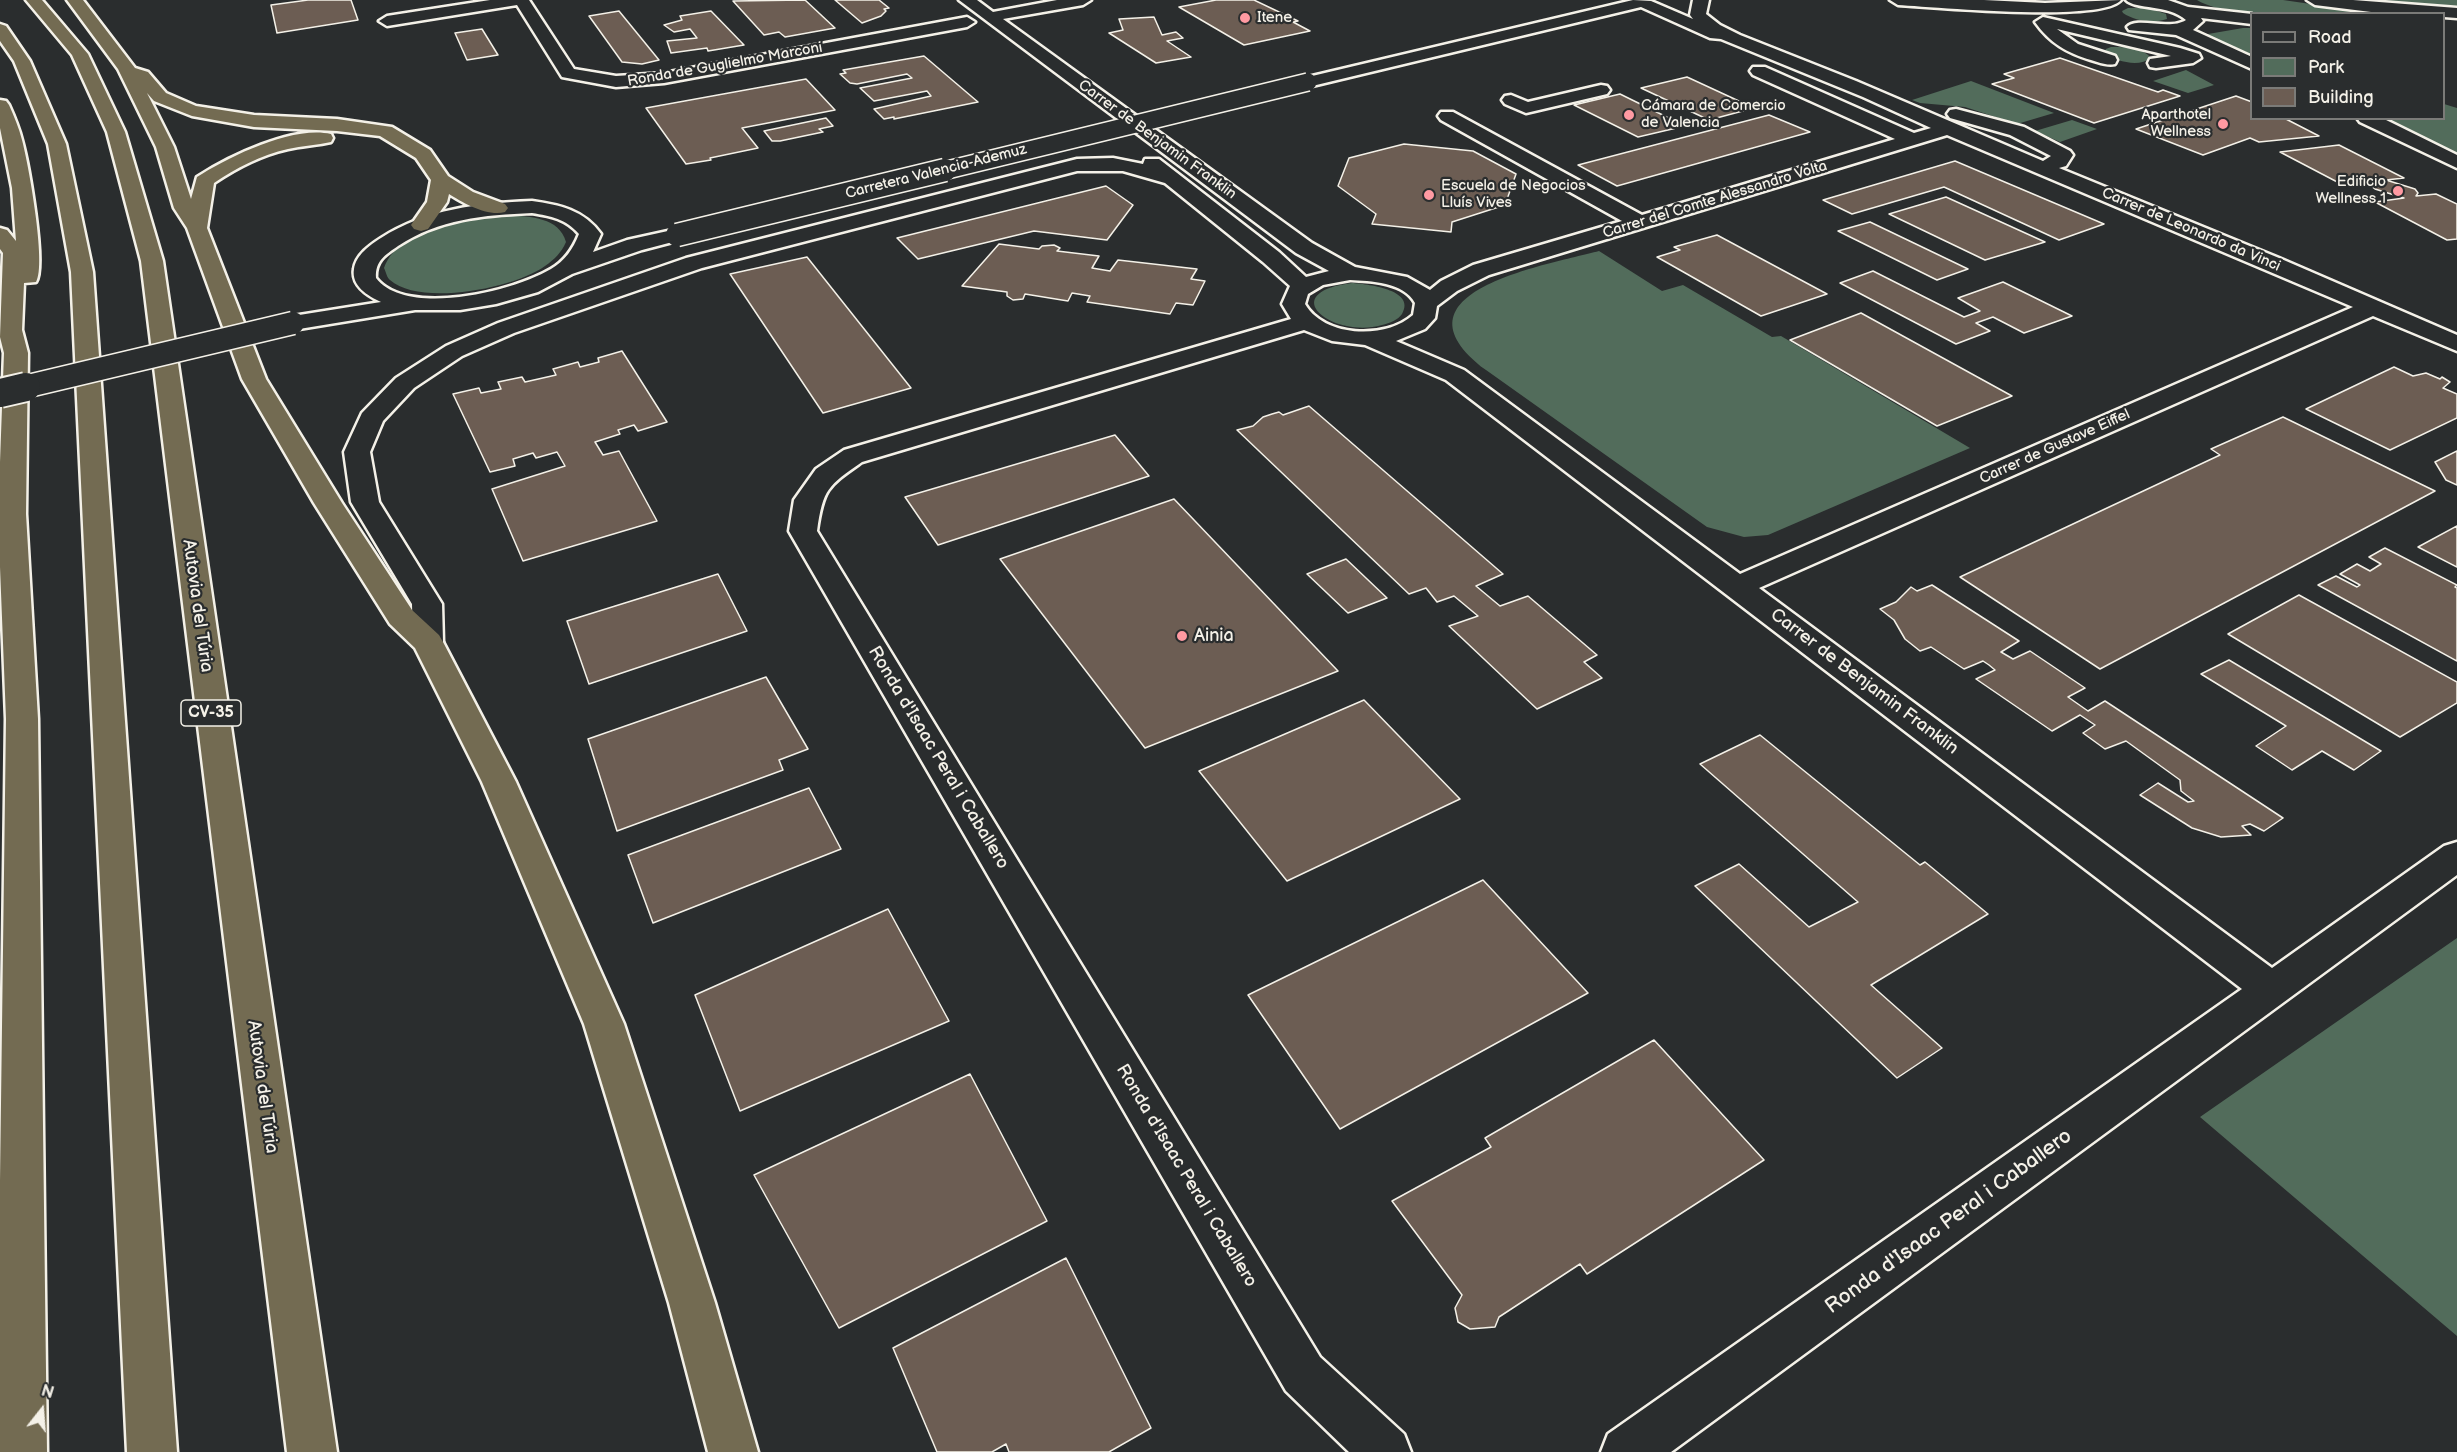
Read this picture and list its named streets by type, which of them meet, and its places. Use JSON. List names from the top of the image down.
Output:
{
  "streets": {
    "highway": ["Autovia del Túria", "CV-35"],
    "street": [
      "Ronda de Guglielmo Marconi",
      "Carrer de Benjamin Franklin",
      "Carretera Valencia-Ademuz",
      "Carrer del Comte Alessandro Volta",
      "Carrer de Leonardo da Vinci",
      "Carrer de Gustave Eiffel",
      "Ronda d'Isaac Peral i Caballero"
    ]
  },
  "crossings": [
    ["Ronda de Guglielmo Marconi", "Carrer de Benjamin Franklin"],
    ["Carrer de Benjamin Franklin", "Carrer del Comte Alessandro Volta"],
    ["Carrer de Benjamin Franklin", "Carrer de Gustave Eiffel"],
    ["Carrer de Benjamin Franklin", "Ronda d'Isaac Peral i Caballero"],
    ["Carrer del Comte Alessandro Volta", "Carrer de Leonardo da Vinci"],
    ["Carrer de Leonardo da Vinci", "Carrer de Gustave Eiffel"]
  ],
  "places": [
    "Itene",
    "Cámara de Comercio de Valencia",
    "Aparthotel Wellness",
    "Edificio Wellness 1",
    "Escuela de Negocios Lluís Vives",
    "Ainia"
  ],
  "legend": ["Road", "Park", "Building"],
  "north": "top"
}
